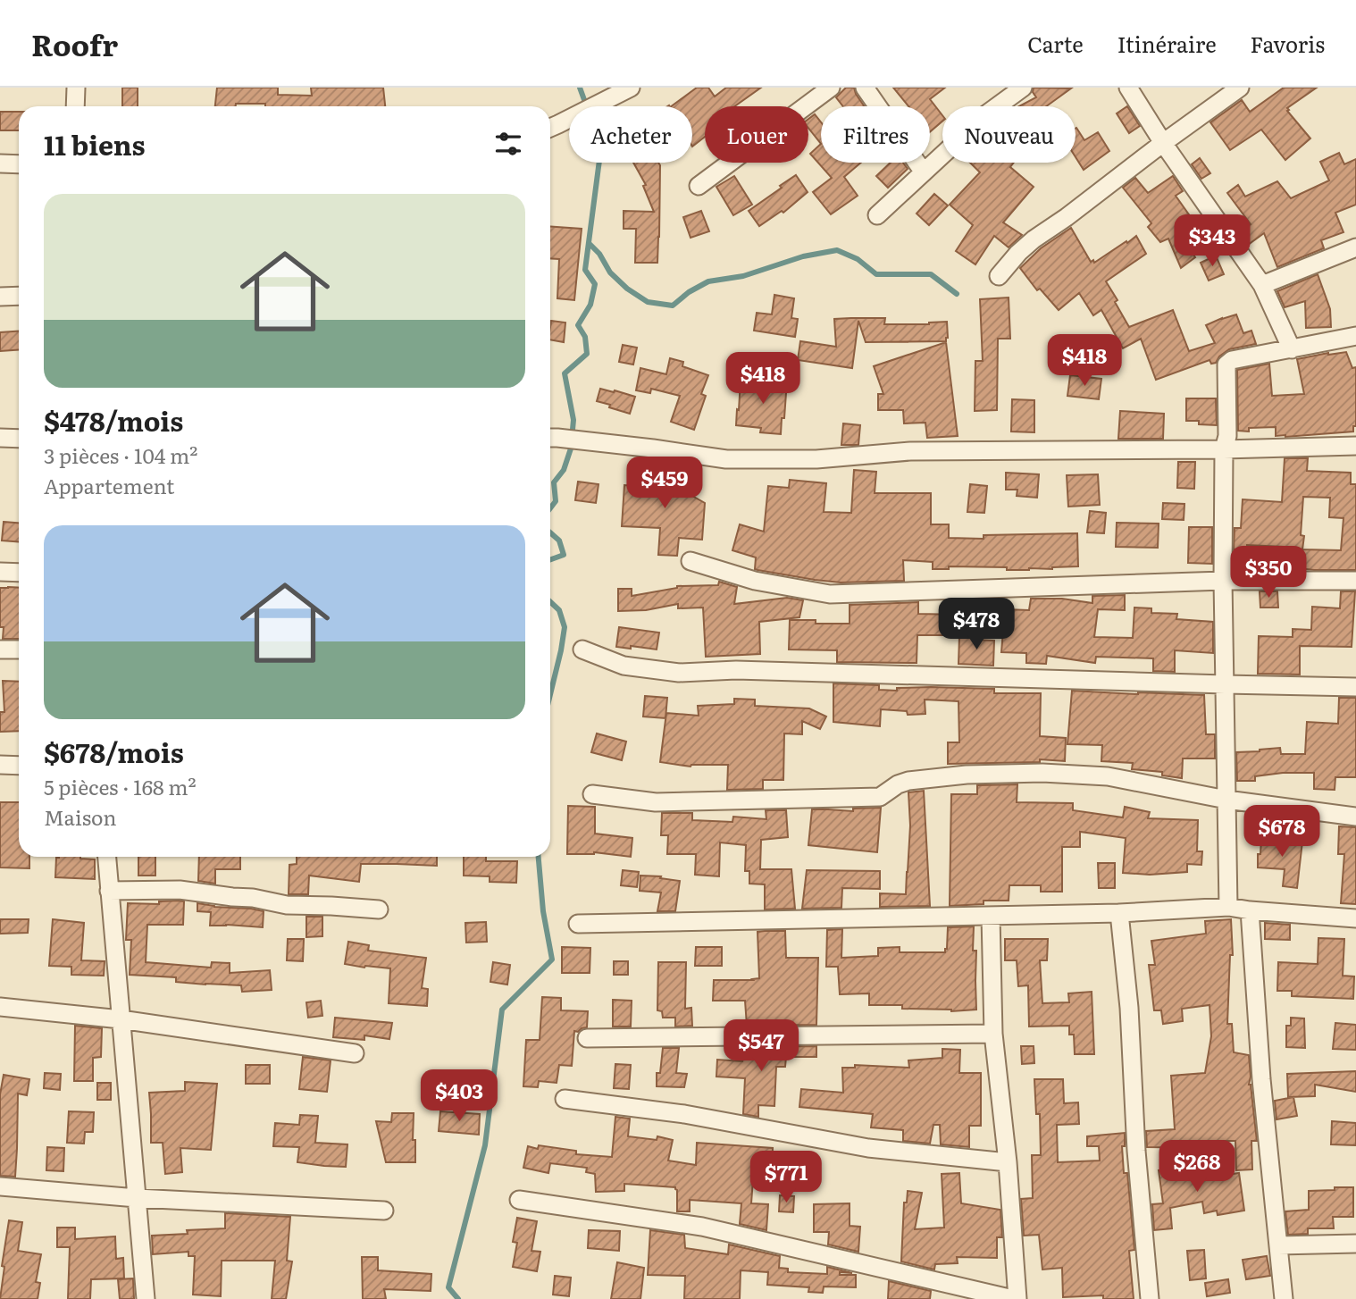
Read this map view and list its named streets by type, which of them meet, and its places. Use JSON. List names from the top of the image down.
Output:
{
  "page": {
    "header": "Roofr",
    "nav": ["Carte", "Itinéraire", "Favoris"],
    "chip": [
      "Acheter",
      "Louer",
      "Filtres",
      "Nouveau"
    ],
    "heading": "11 biens",
    "list": [
      {
        "name": "$478/mois",
        "note": "3 pièces · 104 m² · Appartement"
      },
      {
        "name": "$678/mois",
        "note": "5 pièces · 168 m² · Maison"
      }
    ],
    "price": [
      "$343",
      "$418",
      "$418",
      "$459",
      "$350",
      "$478",
      "$678",
      "$547",
      "$403",
      "$268",
      "$771"
    ]
  }
}
